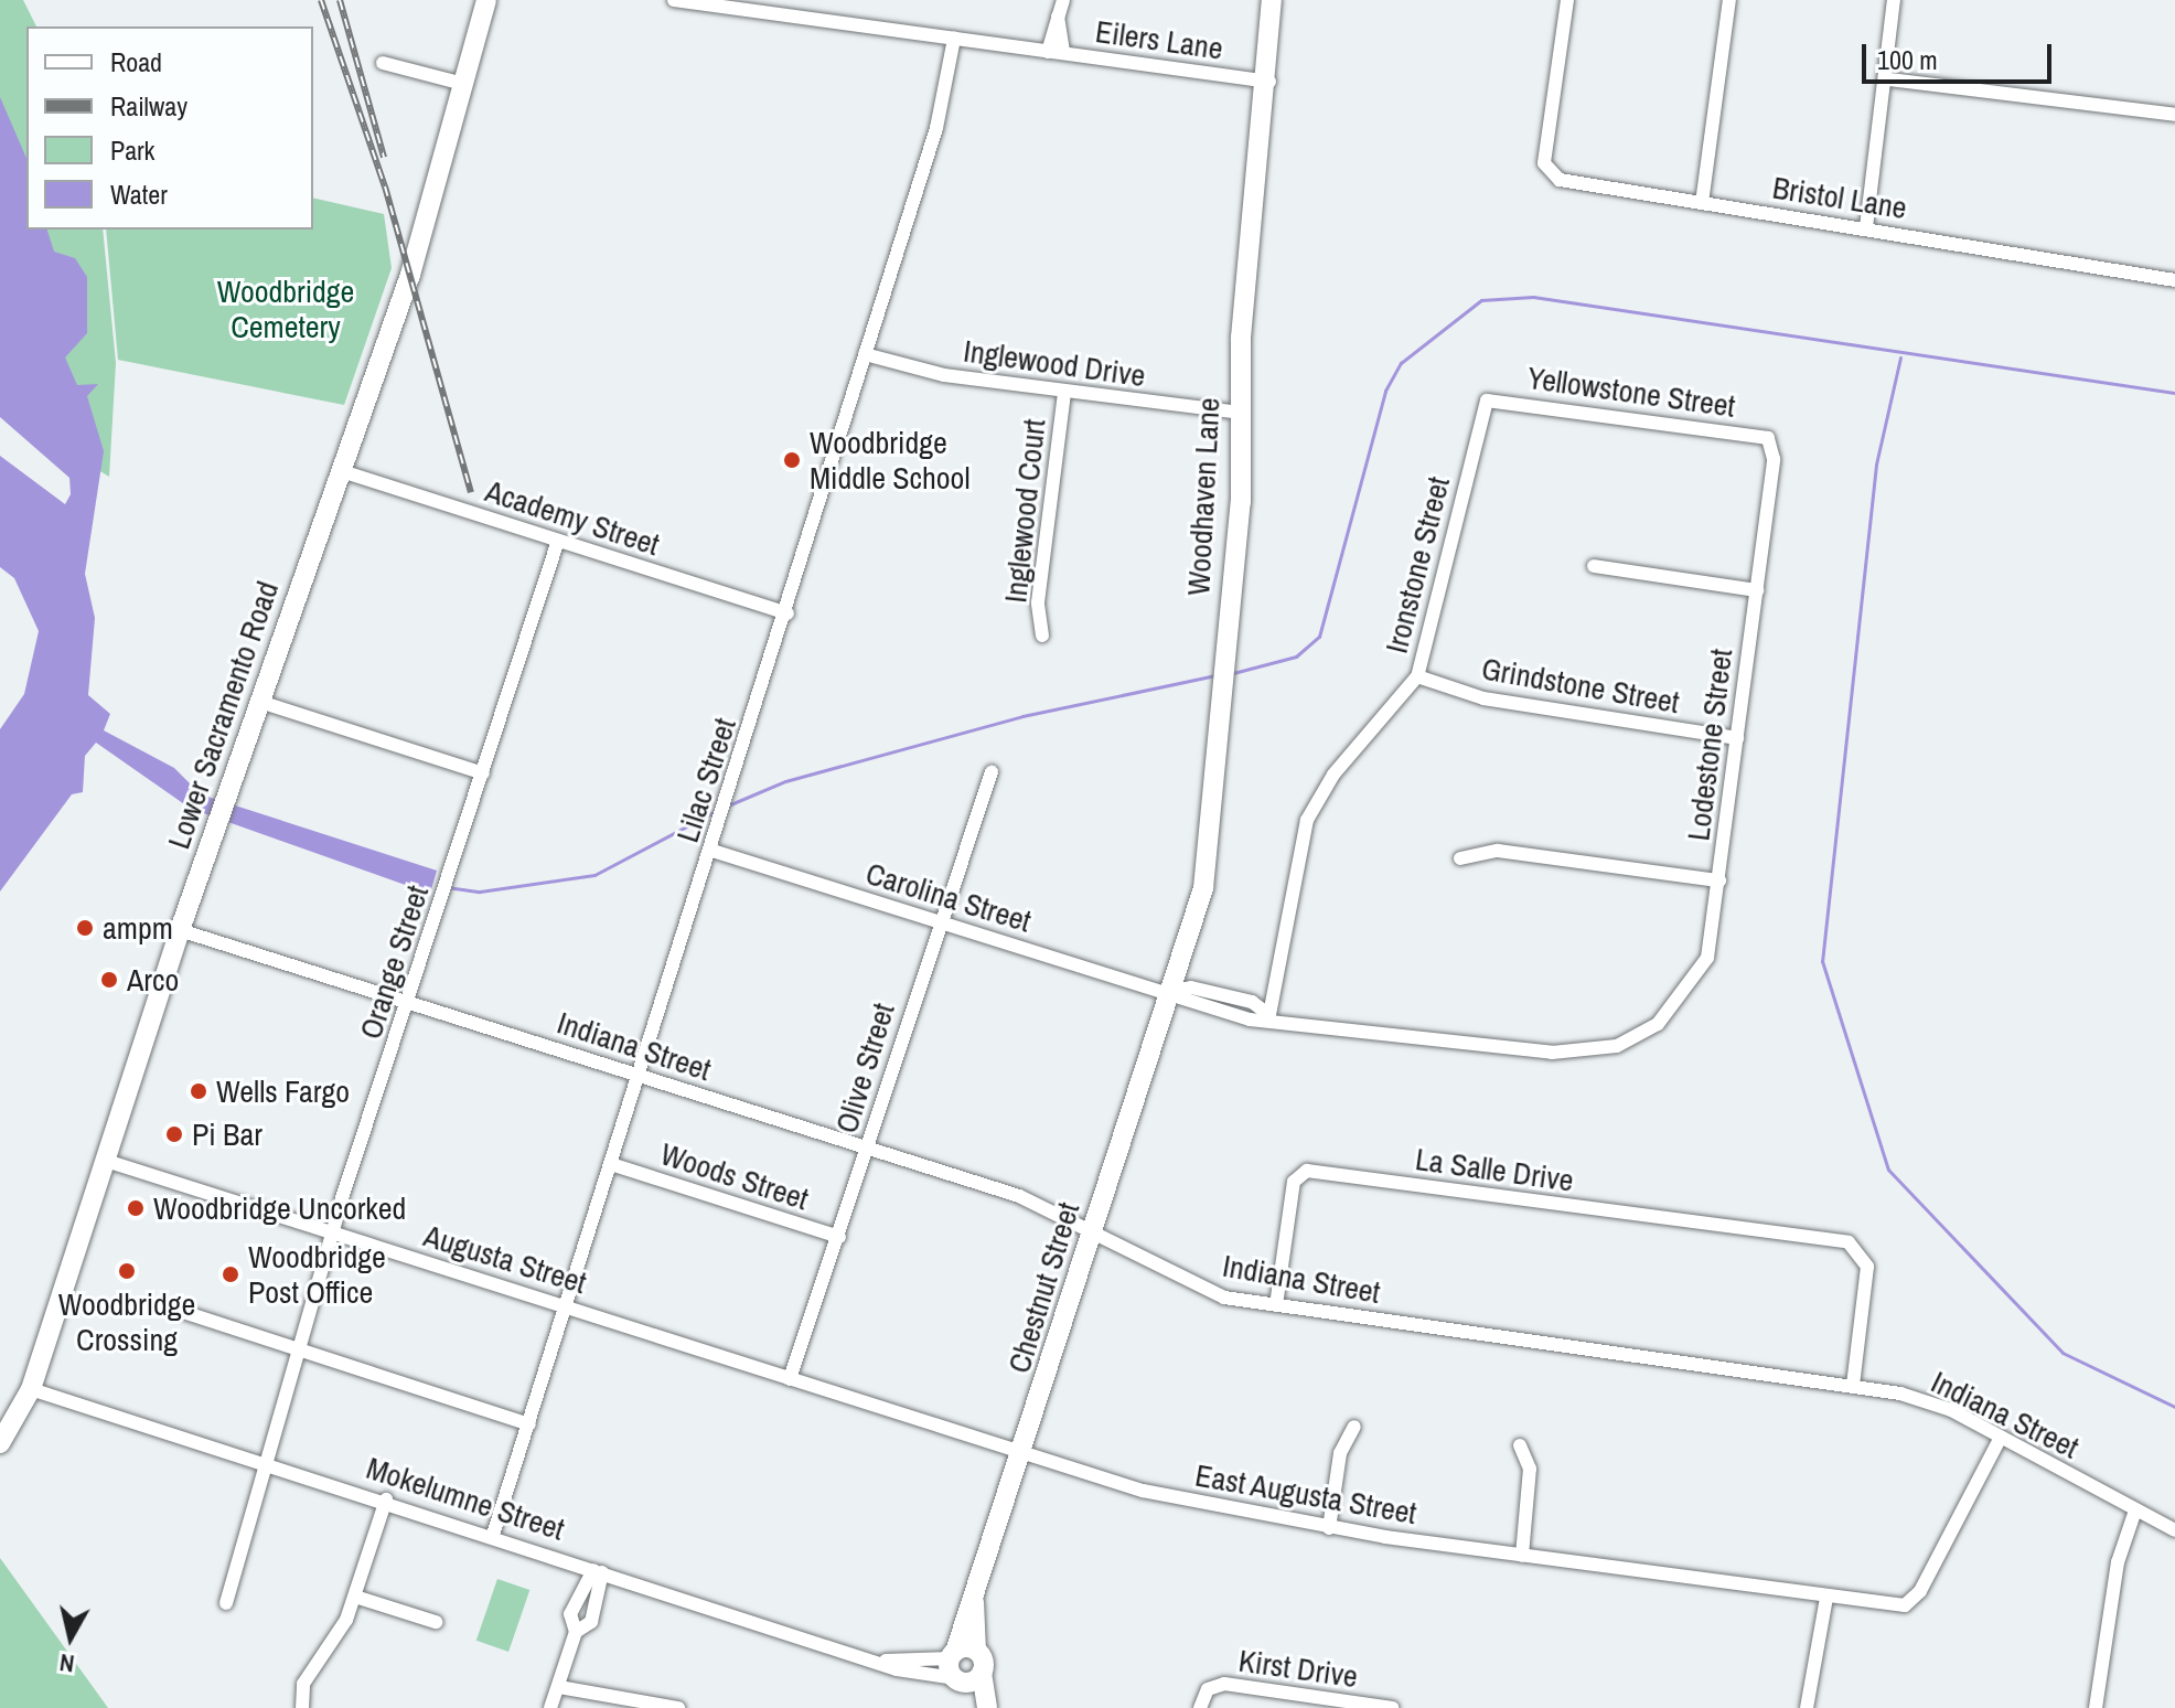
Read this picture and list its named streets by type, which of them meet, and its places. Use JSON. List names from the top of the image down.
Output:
{
  "streets": {
    "street": [
      "Eilers Lane",
      "Bristol Lane",
      "Inglewood Drive",
      "Yellowstone Street",
      "Woodhaven Lane",
      "Inglewood Court",
      "Academy Street",
      "Ironstone Street",
      "Grindstone Street",
      "Lower Sacramento Road",
      "Lodestone Street",
      "Lilac Street",
      "Carolina Street",
      "Orange Street",
      "Indiana Street",
      "Olive Street",
      "La Salle Drive",
      "Woods Street",
      "Augusta Street",
      "Chestnut Street",
      "East Augusta Street",
      "Mokelumne Street",
      "Kirst Drive"
    ]
  },
  "crossings": [
    ["Eilers Lane", "Woodhaven Lane"],
    ["Eilers Lane", "Lilac Street"],
    ["Inglewood Drive", "Woodhaven Lane"],
    ["Inglewood Drive", "Inglewood Court"],
    ["Inglewood Drive", "Lilac Street"],
    ["Yellowstone Street", "Ironstone Street"],
    ["Yellowstone Street", "Lodestone Street"],
    ["Woodhaven Lane", "Carolina Street"],
    ["Woodhaven Lane", "Chestnut Street"],
    ["Academy Street", "Lower Sacramento Road"],
    ["Academy Street", "Lilac Street"],
    ["Academy Street", "Orange Street"],
    ["Ironstone Street", "Grindstone Street"],
    ["Ironstone Street", "Carolina Street"],
    ["Grindstone Street", "Lodestone Street"],
    ["Lower Sacramento Road", "Indiana Street"],
    ["Lower Sacramento Road", "Augusta Street"],
    ["Lower Sacramento Road", "Mokelumne Street"],
    ["Lodestone Street", "Carolina Street"],
    ["Lilac Street", "Carolina Street"],
    ["Lilac Street", "Indiana Street"],
    ["Lilac Street", "Woods Street"],
    ["Lilac Street", "Augusta Street"],
    ["Lilac Street", "Mokelumne Street"],
    ["Carolina Street", "Olive Street"],
    ["Carolina Street", "Chestnut Street"],
    ["Orange Street", "Indiana Street"],
    ["Orange Street", "Augusta Street"],
    ["Orange Street", "Mokelumne Street"],
    ["Indiana Street", "Olive Street"],
    ["Indiana Street", "La Salle Drive"],
    ["Indiana Street", "Chestnut Street"],
    ["Indiana Street", "East Augusta Street"],
    ["Olive Street", "Woods Street"],
    ["Olive Street", "Augusta Street"],
    ["Olive Street", "East Augusta Street"],
    ["Augusta Street", "East Augusta Street"],
    ["Chestnut Street", "East Augusta Street"],
    ["Chestnut Street", "Mokelumne Street"]
  ],
  "parks": ["Woodbridge Cemetery"],
  "places": [
    "Woodbridge Middle School",
    "ampm",
    "Arco",
    "Wells Fargo",
    "Pi Bar",
    "Woodbridge Uncorked",
    "Woodbridge Crossing",
    "Woodbridge Post Office"
  ],
  "legend": [
    "Road",
    "Railway",
    "Park",
    "Water"
  ],
  "scale_bar": "100 m",
  "north": "bottom"
}
